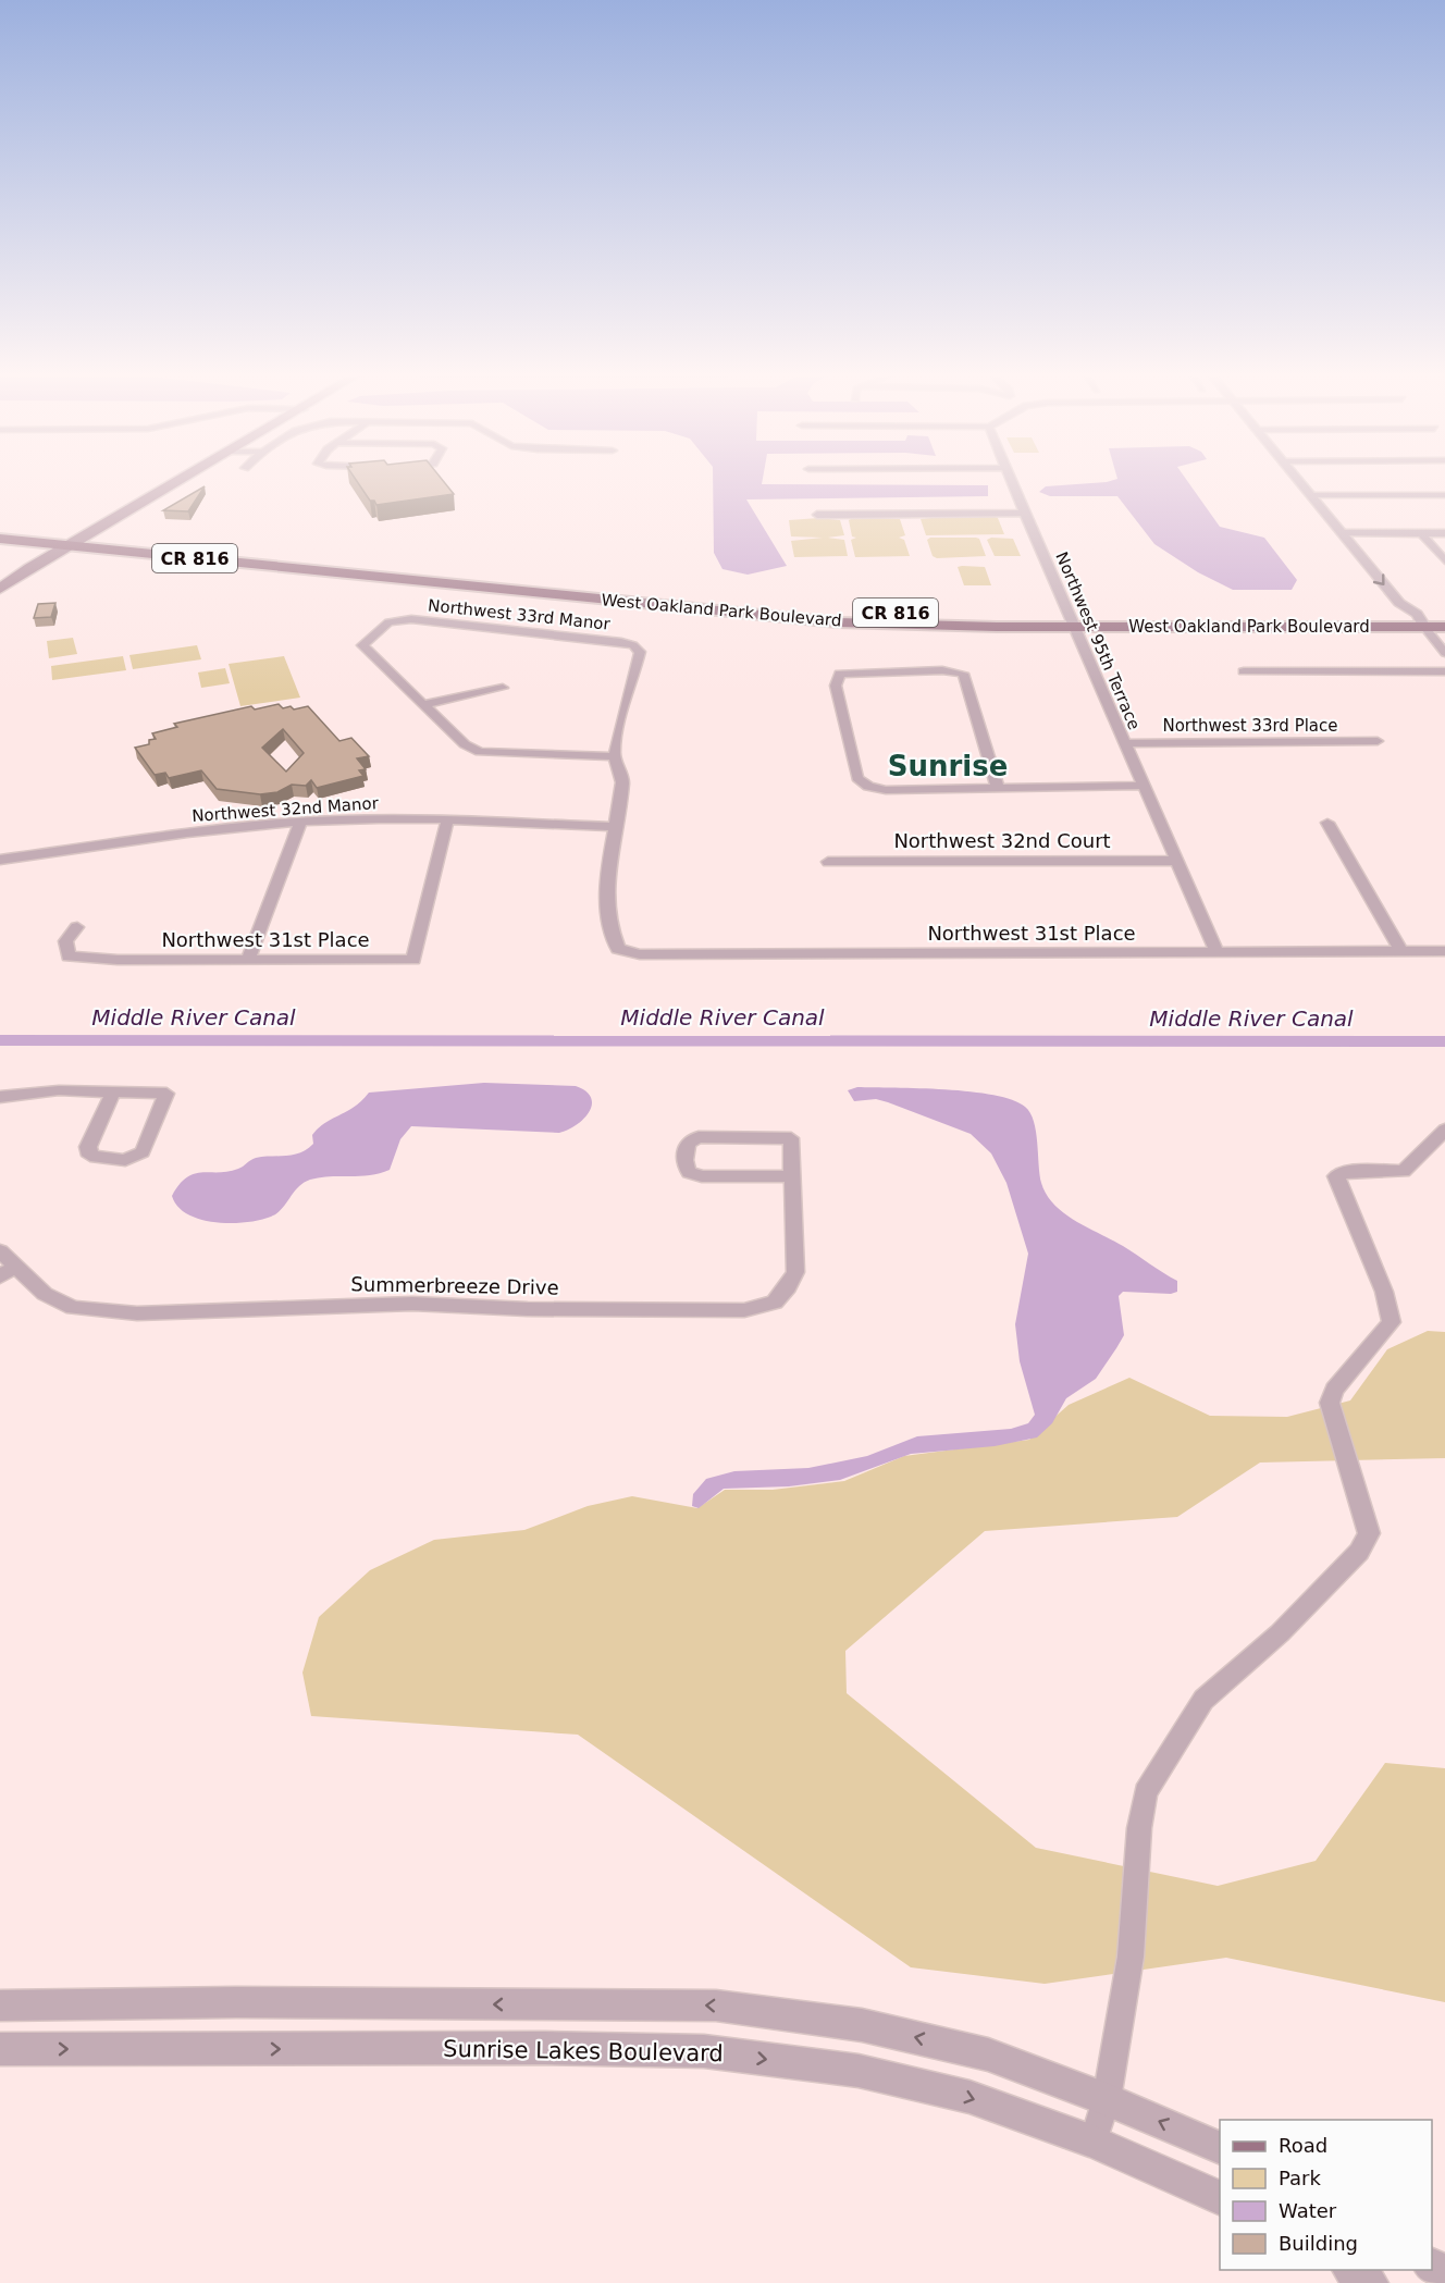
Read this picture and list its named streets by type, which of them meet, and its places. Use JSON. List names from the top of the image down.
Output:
{
  "streets": {
    "main road": ["CR 816", "West Oakland Park Boulevard"],
    "street": [
      "Northwest 33rd Manor",
      "Northwest 95th Terrace",
      "Northwest 33rd Place",
      "Northwest 32nd Manor",
      "Northwest 32nd Court",
      "Northwest 31st Place",
      "Summerbreeze Drive",
      "Sunrise Lakes Boulevard"
    ]
  },
  "crossings": [
    ["West Oakland Park Boulevard", "Northwest 95th Terrace"],
    ["Northwest 95th Terrace", "Northwest 33rd Place"],
    ["Northwest 95th Terrace", "Northwest 32nd Court"],
    ["Northwest 95th Terrace", "Northwest 31st Place"],
    ["Northwest 32nd Manor", "Northwest 31st Place"]
  ],
  "districts": ["Sunrise"],
  "water": ["Middle River Canal"],
  "legend": [
    "Road",
    "Park",
    "Water",
    "Building"
  ]
}
